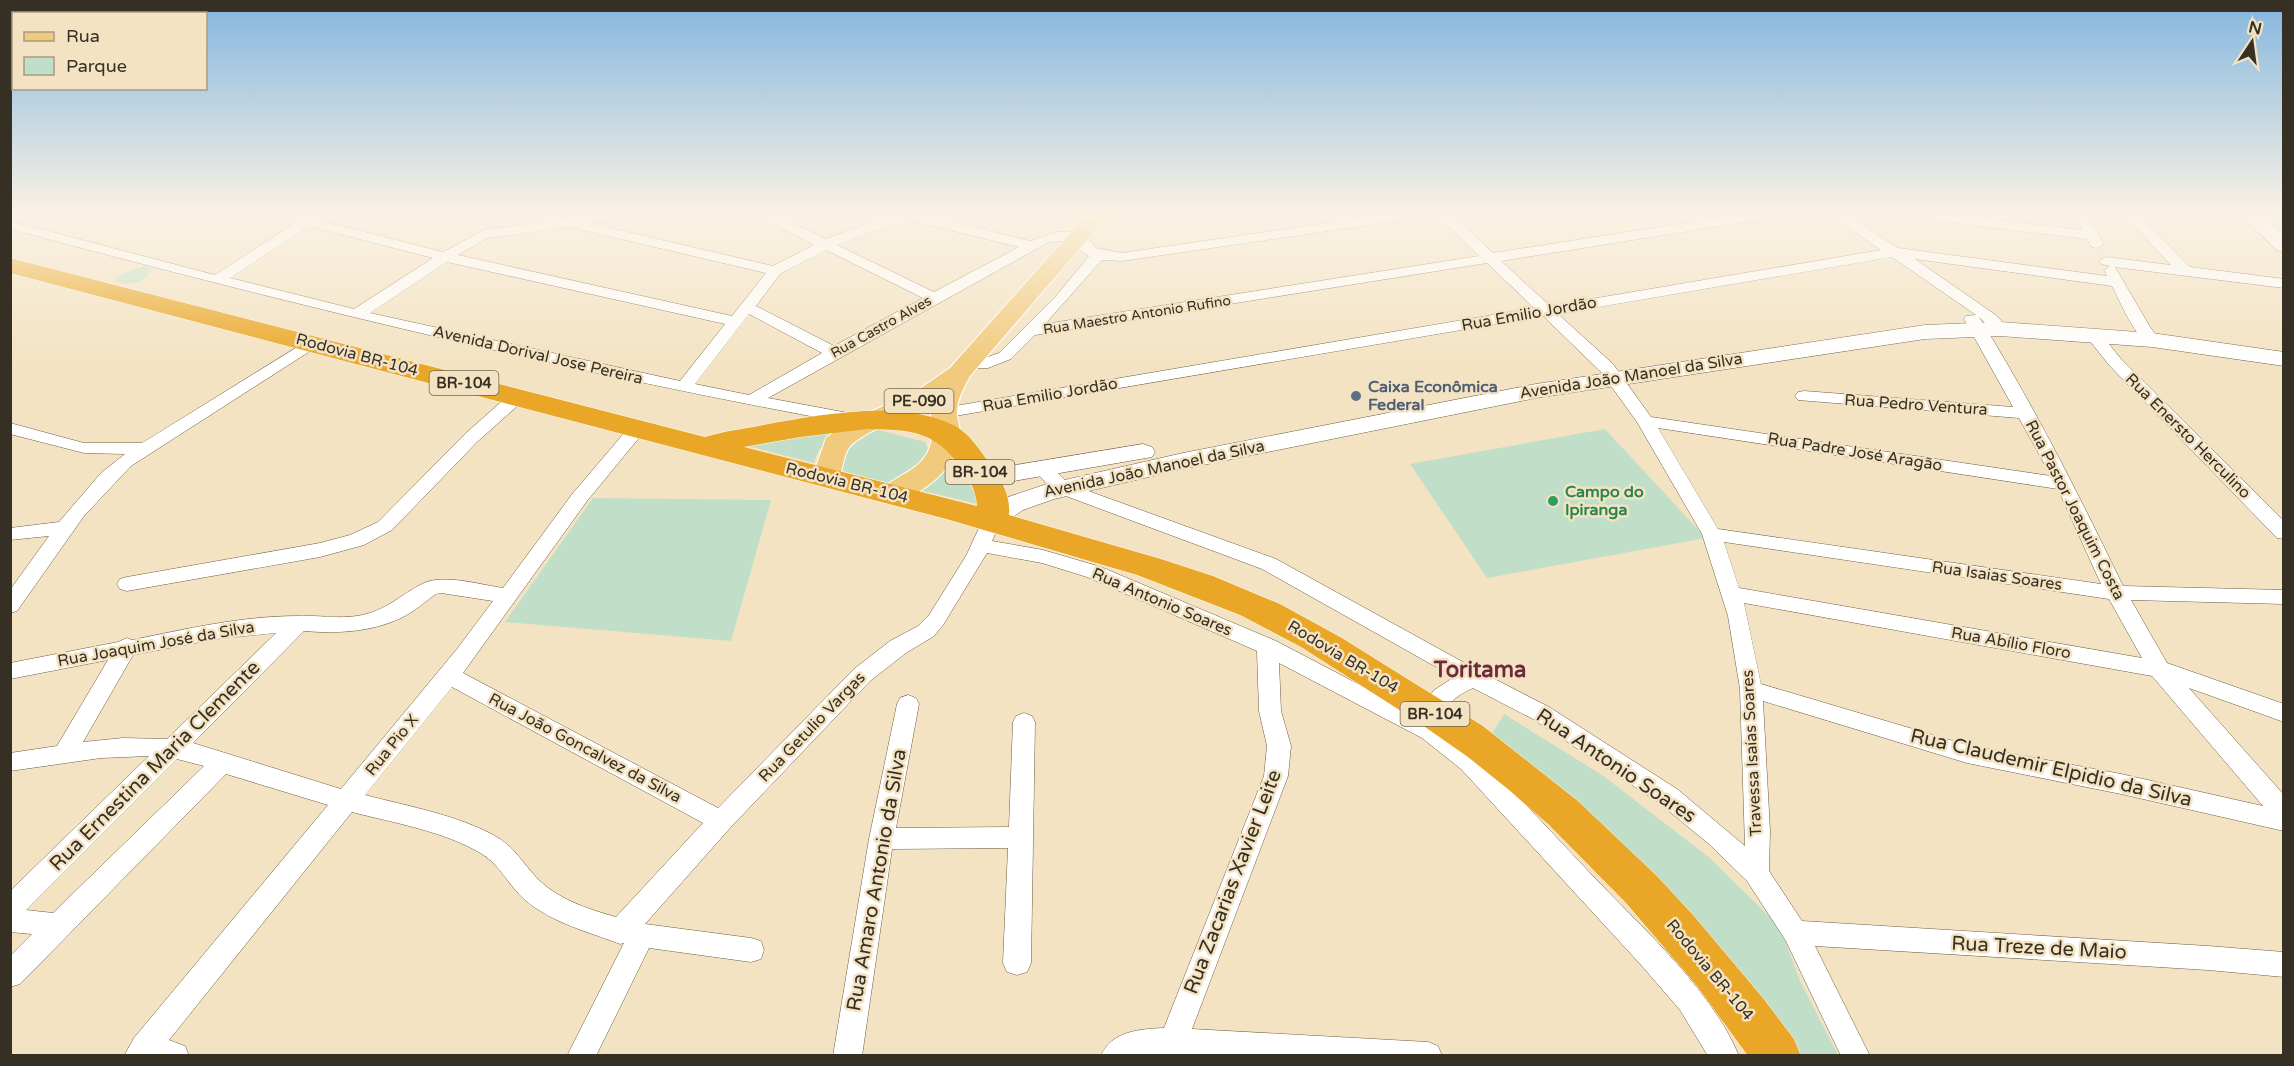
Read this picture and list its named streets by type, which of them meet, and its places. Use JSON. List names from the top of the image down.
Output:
{
  "streets": {
    "highway": ["Rodovia BR-104", "BR-104"],
    "main road": ["PE-090"],
    "street": [
      "Rua Emilio Jordão",
      "Rua Maestro Antonio Rufino",
      "Rua Castro Alves",
      "Avenida Dorival Jose Pereira",
      "Avenida João Manoel da Silva",
      "Rua Pedro Ventura",
      "Rua Enersto Herculino",
      "Rua Padre José Aragão",
      "Rua Pastor Joaquim Costa",
      "Rua Isaias Soares",
      "Rua Antonio Soares",
      "Rua Abílio Floro",
      "Rua Joaquim José da Silva",
      "Rua Getulio Vargas",
      "Rua Pio X",
      "Rua João Goncalvez da Silva",
      "Travessa Isaías Soares",
      "Rua Ernestina Maria Clemente",
      "Rua Claudemir Elpidio da Silva",
      "Rua Amaro Antonio da Silva",
      "Rua Zacarias Xavier Leite",
      "Rua Treze de Maio"
    ]
  },
  "crossings": [
    ["Rua Emilio Jordão", "Rodovia BR-104"],
    ["Rua Emilio Jordão", "PE-090"],
    ["Rua Emilio Jordão", "Travessa Isaías Soares"],
    ["Rua Castro Alves", "Avenida Dorival Jose Pereira"],
    ["Rodovia BR-104", "Avenida Dorival Jose Pereira"],
    ["Rodovia BR-104", "Avenida João Manoel da Silva"],
    ["Rodovia BR-104", "PE-090"],
    ["Rodovia BR-104", "Rua Antonio Soares"],
    ["Rodovia BR-104", "Rua Getulio Vargas"],
    ["Rodovia BR-104", "Rua Pio X"],
    ["Avenida Dorival Jose Pereira", "PE-090"],
    ["Avenida João Manoel da Silva", "Rua Enersto Herculino"],
    ["Avenida João Manoel da Silva", "Rua Pastor Joaquim Costa"],
    ["Avenida João Manoel da Silva", "Rua Antonio Soares"],
    ["Avenida João Manoel da Silva", "Rua Getulio Vargas"],
    ["Avenida João Manoel da Silva", "Travessa Isaías Soares"],
    ["Rua Pedro Ventura", "Rua Pastor Joaquim Costa"],
    ["Rua Padre José Aragão", "Rua Pastor Joaquim Costa"],
    ["Rua Padre José Aragão", "Travessa Isaías Soares"],
    ["Rua Pastor Joaquim Costa", "Rua Isaias Soares"],
    ["Rua Pastor Joaquim Costa", "Rua Abílio Floro"],
    ["Rua Isaias Soares", "Travessa Isaías Soares"],
    ["Rua Antonio Soares", "Rua Getulio Vargas"],
    ["Rua Antonio Soares", "Travessa Isaías Soares"],
    ["Rua Antonio Soares", "Rua Zacarias Xavier Leite"],
    ["Rua Antonio Soares", "Rua Treze de Maio"],
    ["Rua Abílio Floro", "Travessa Isaías Soares"],
    ["Rua Joaquim José da Silva", "Rua Pio X"],
    ["Rua Joaquim José da Silva", "Rua Ernestina Maria Clemente"],
    ["Rua Getulio Vargas", "Rua João Goncalvez da Silva"],
    ["Rua Pio X", "Rua João Goncalvez da Silva"],
    ["Travessa Isaías Soares", "Rua Claudemir Elpidio da Silva"]
  ],
  "districts": ["Toritama"],
  "places": ["Caixa Econômica Federal", "Campo do Ipiranga"],
  "legend": ["Rua", "Parque"],
  "north": "top"
}
